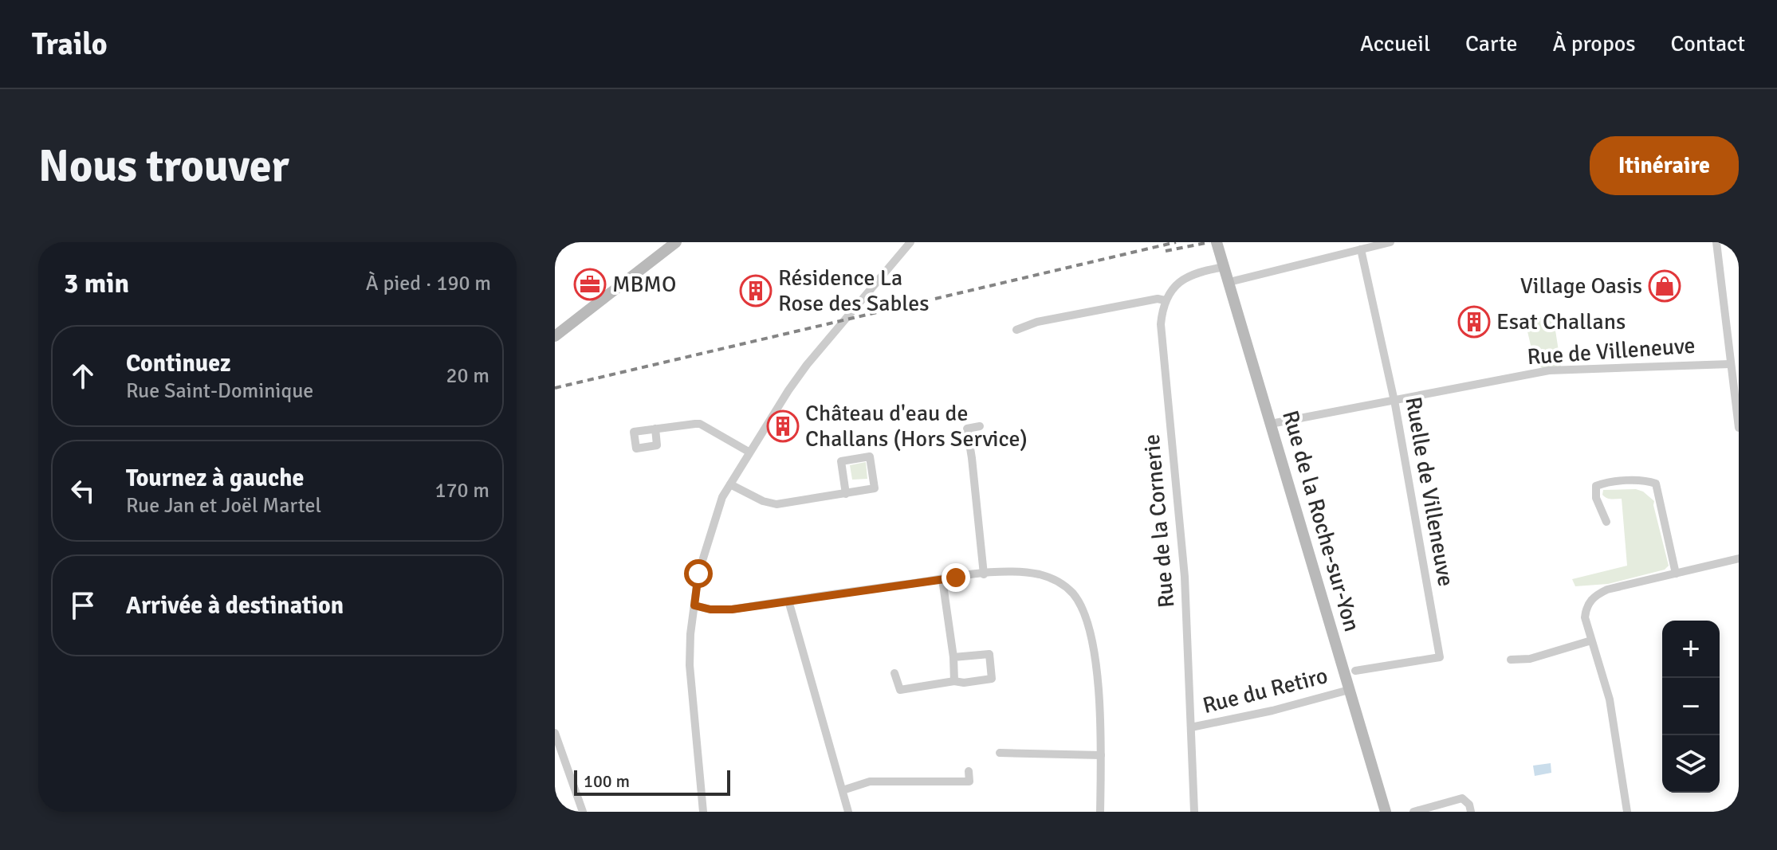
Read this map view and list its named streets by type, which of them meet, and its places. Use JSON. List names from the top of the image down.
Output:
{
  "streets": {
    "main road": ["Rue de la Roche-sur-Yon"],
    "street": [
      "Rue de Villeneuve",
      "Ruelle de Villeneuve",
      "Rue de la Cornerie",
      "Rue du Retiro"
    ]
  },
  "crossings": [
    ["Rue de Villeneuve", "Ruelle de Villeneuve"],
    ["Rue de Villeneuve", "Rue de la Roche-sur-Yon"],
    ["Rue de la Cornerie", "Rue du Retiro"],
    ["Rue de la Roche-sur-Yon", "Rue du Retiro"]
  ],
  "places": {
    "office": ["MBMO"],
    "shop": ["Village Oasis"],
    "building": ["Résidence La Rose des Sables", "Esat Challans", "Château d'eau de Challans (Hors Service)"]
  },
  "scale_bar": "100 m",
  "page": {
    "header": "Trailo",
    "nav": [
      "Accueil",
      "Carte",
      "À propos",
      "Contact"
    ],
    "buttons": "Itinéraire",
    "title": "Nous trouver",
    "heading": ["3 min", "À pied · 190 m"],
    "list": [
      ["Continuez", "Rue Saint-Dominique", "20 m"],
      ["Tournez à gauche", "Rue Jan et Joël Martel", "170 m"],
      "Arrivée à destination"
    ],
    "map_buttons": ["+", "−"],
    "scale": "100 m"
  }
}
